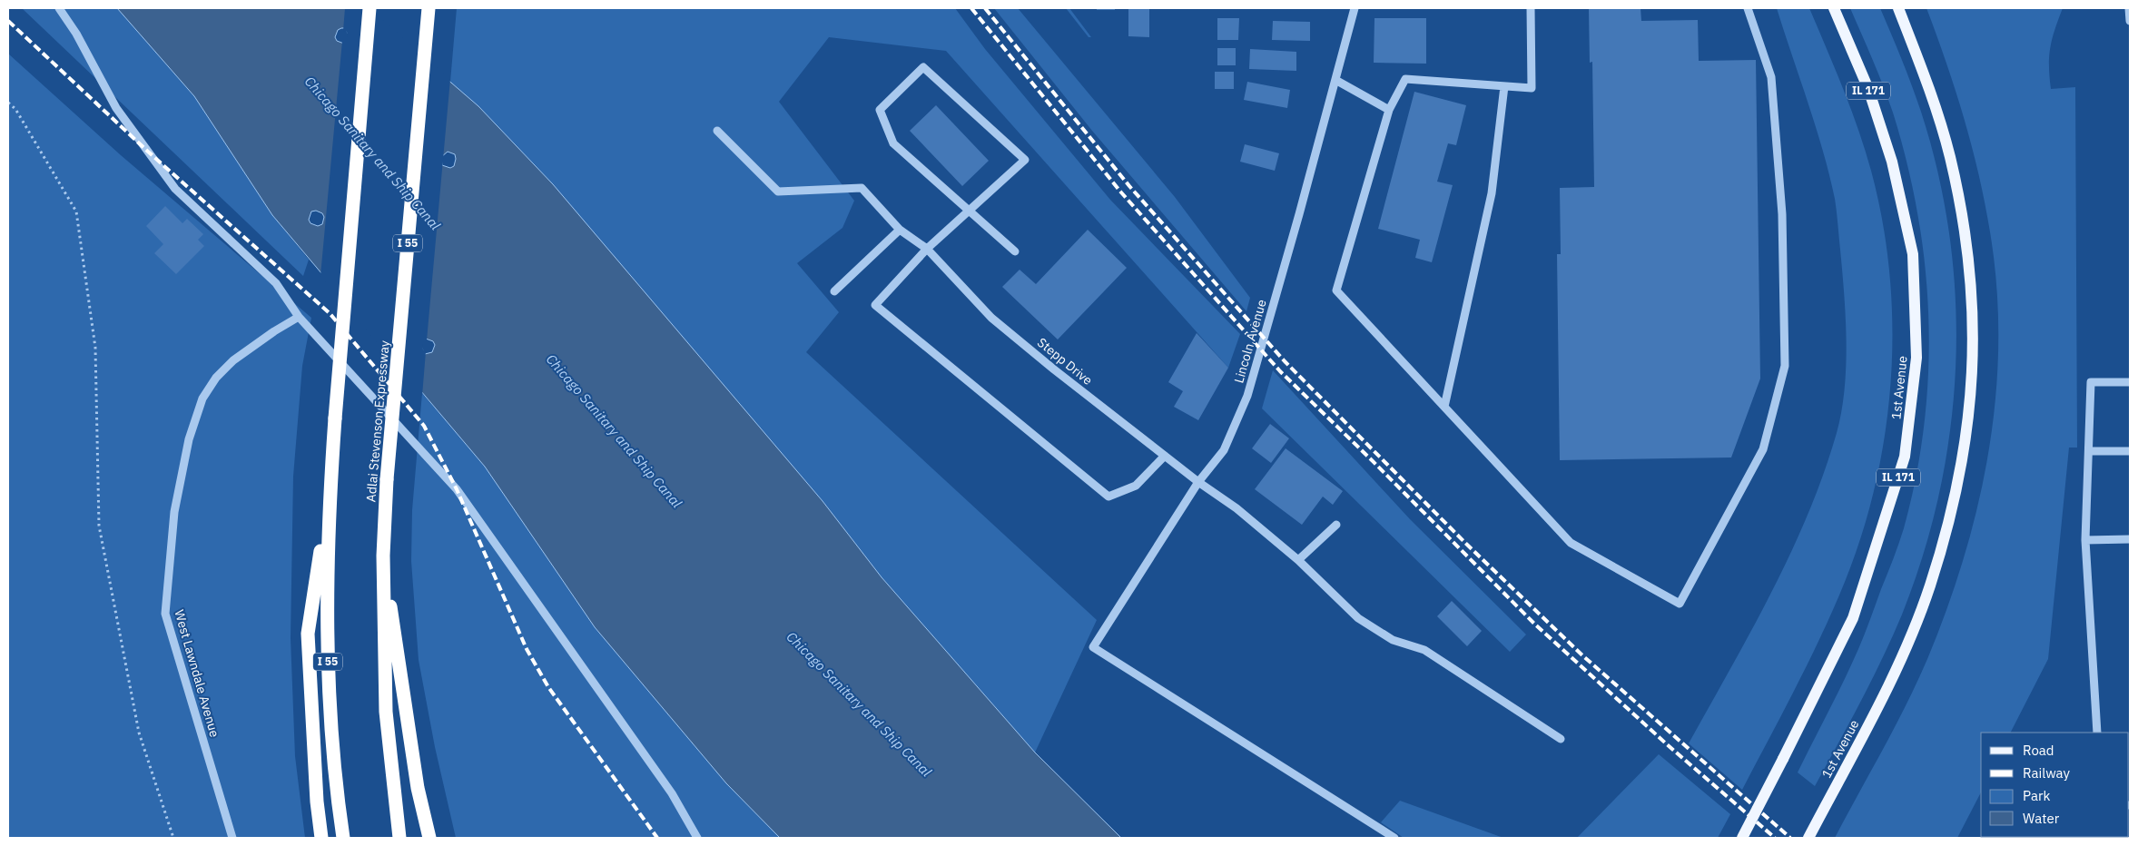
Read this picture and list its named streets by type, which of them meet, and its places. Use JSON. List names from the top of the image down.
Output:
{
  "streets": {
    "highway": ["I 55", "Adlai Stevenson Expressway"],
    "main road": ["IL 171", "1st Avenue"],
    "street": ["Lincoln Avenue", "Stepp Drive", "West Lawndale Avenue"]
  },
  "crossings": [
    ["Lincoln Avenue", "Stepp Drive"]
  ],
  "water": ["Chicago Sanitary and Ship Canal"],
  "legend": [
    "Road",
    "Railway",
    "Park",
    "Water"
  ]
}
